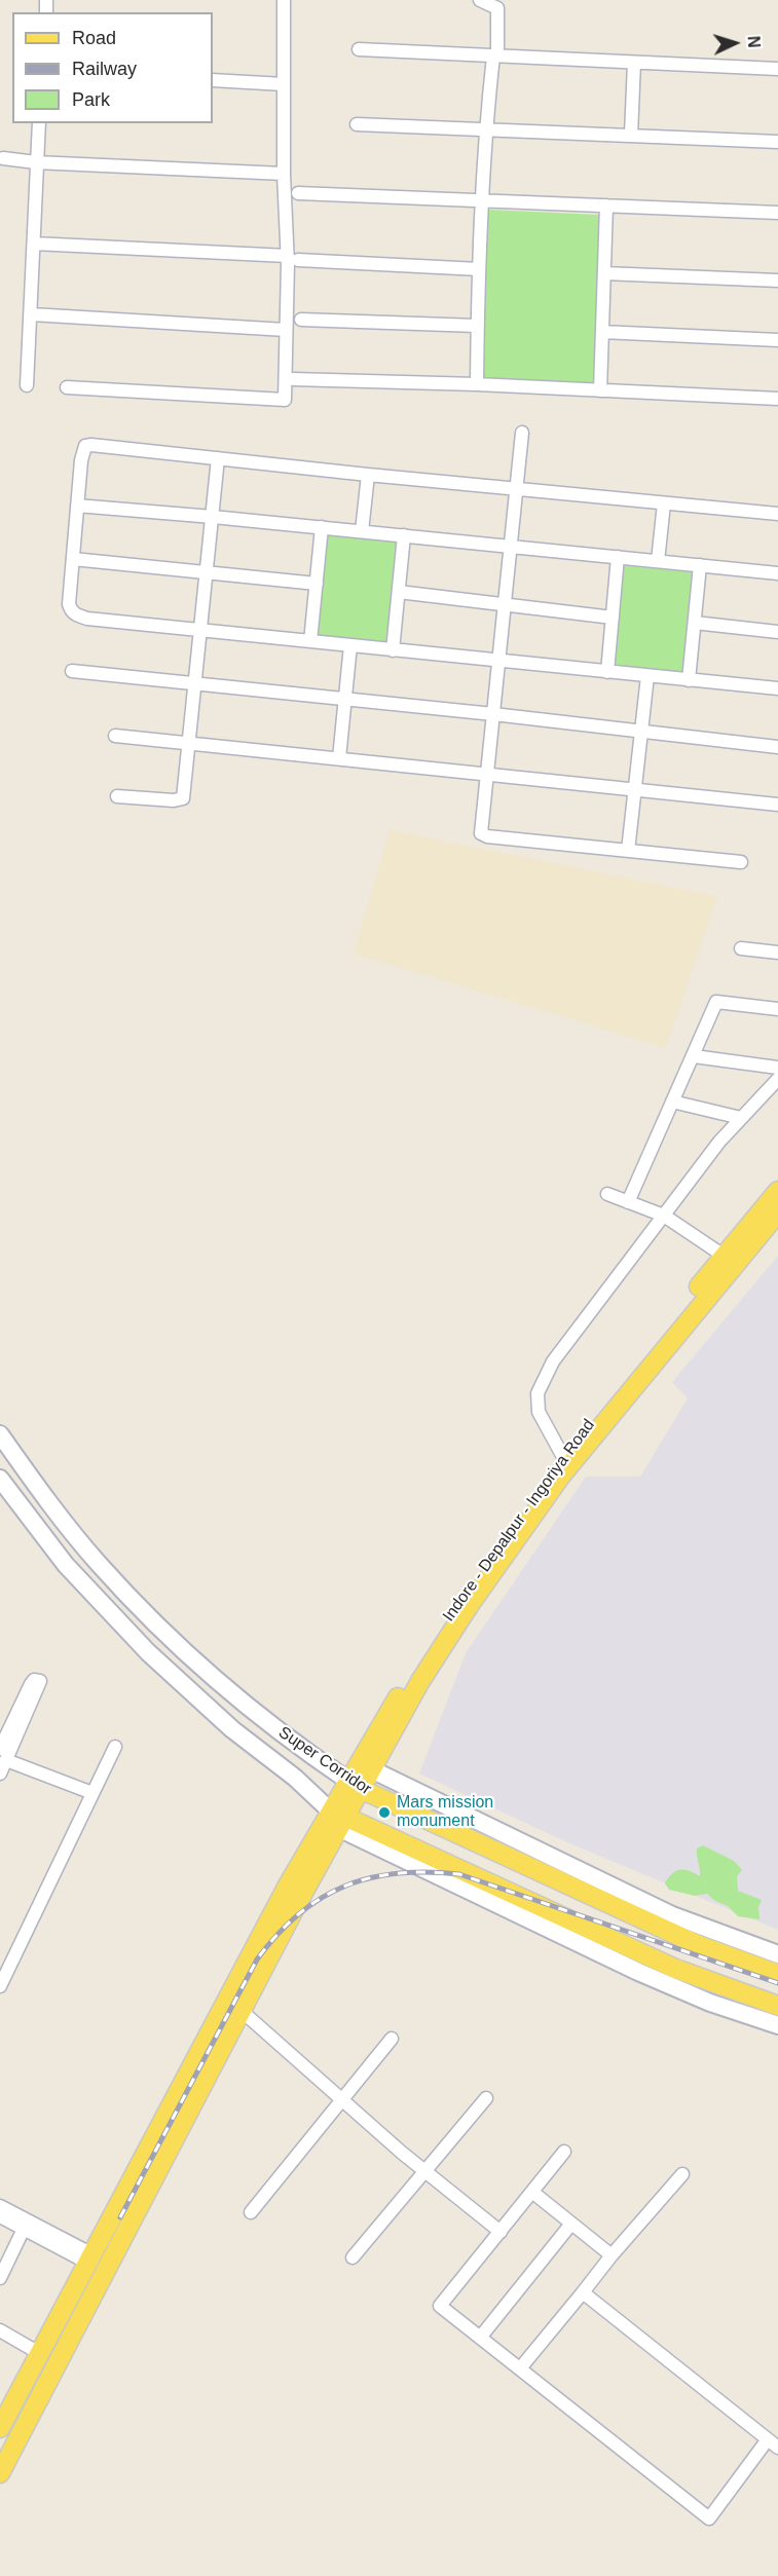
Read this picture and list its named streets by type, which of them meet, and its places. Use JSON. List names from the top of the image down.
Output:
{
  "streets": {
    "main road": ["Indore - Depalpur - Ingoriya Road", "Super Corridor"]
  },
  "crossings": [
    ["Indore - Depalpur - Ingoriya Road", "Super Corridor"]
  ],
  "places": ["Mars mission monument"],
  "legend": ["Road", "Railway", "Park"],
  "north": "right"
}
